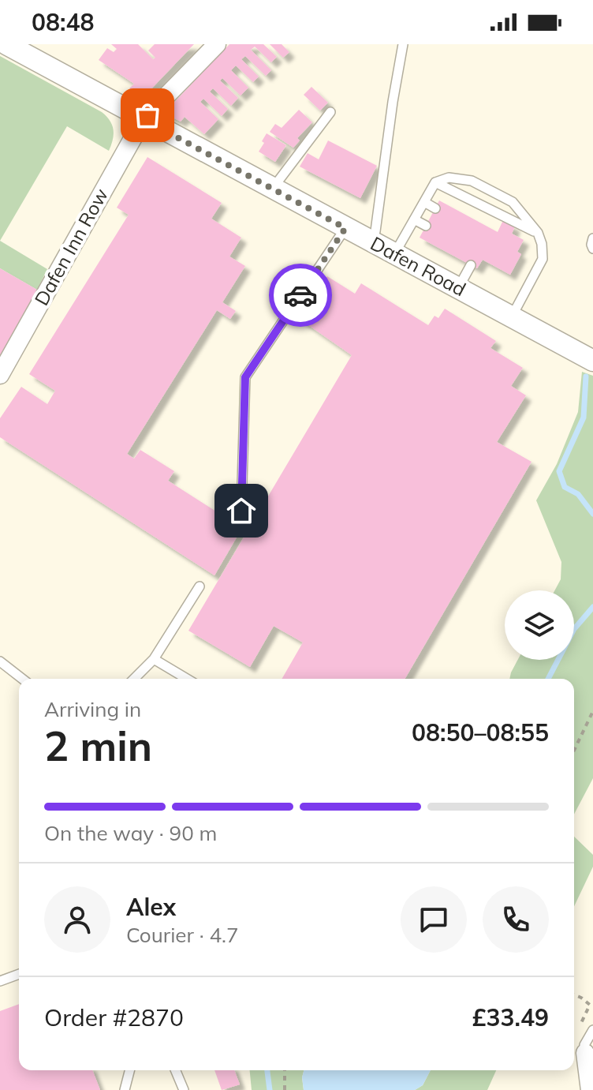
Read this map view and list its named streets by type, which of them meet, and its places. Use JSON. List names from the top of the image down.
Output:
{
  "streets": {
    "street": ["Dafen Inn Row", "Dafen Road"]
  },
  "crossings": [
    ["Dafen Inn Row", "Dafen Road"]
  ],
  "page": {
    "status": "08:48",
    "heading": ["2 min", "Arriving in", "08:50–08:55"],
    "panel": [
      "Alex",
      "Courier · 4.7",
      "Order #2870",
      "£33.49"
    ],
    "bar": "On the way · 90 m"
  }
}
